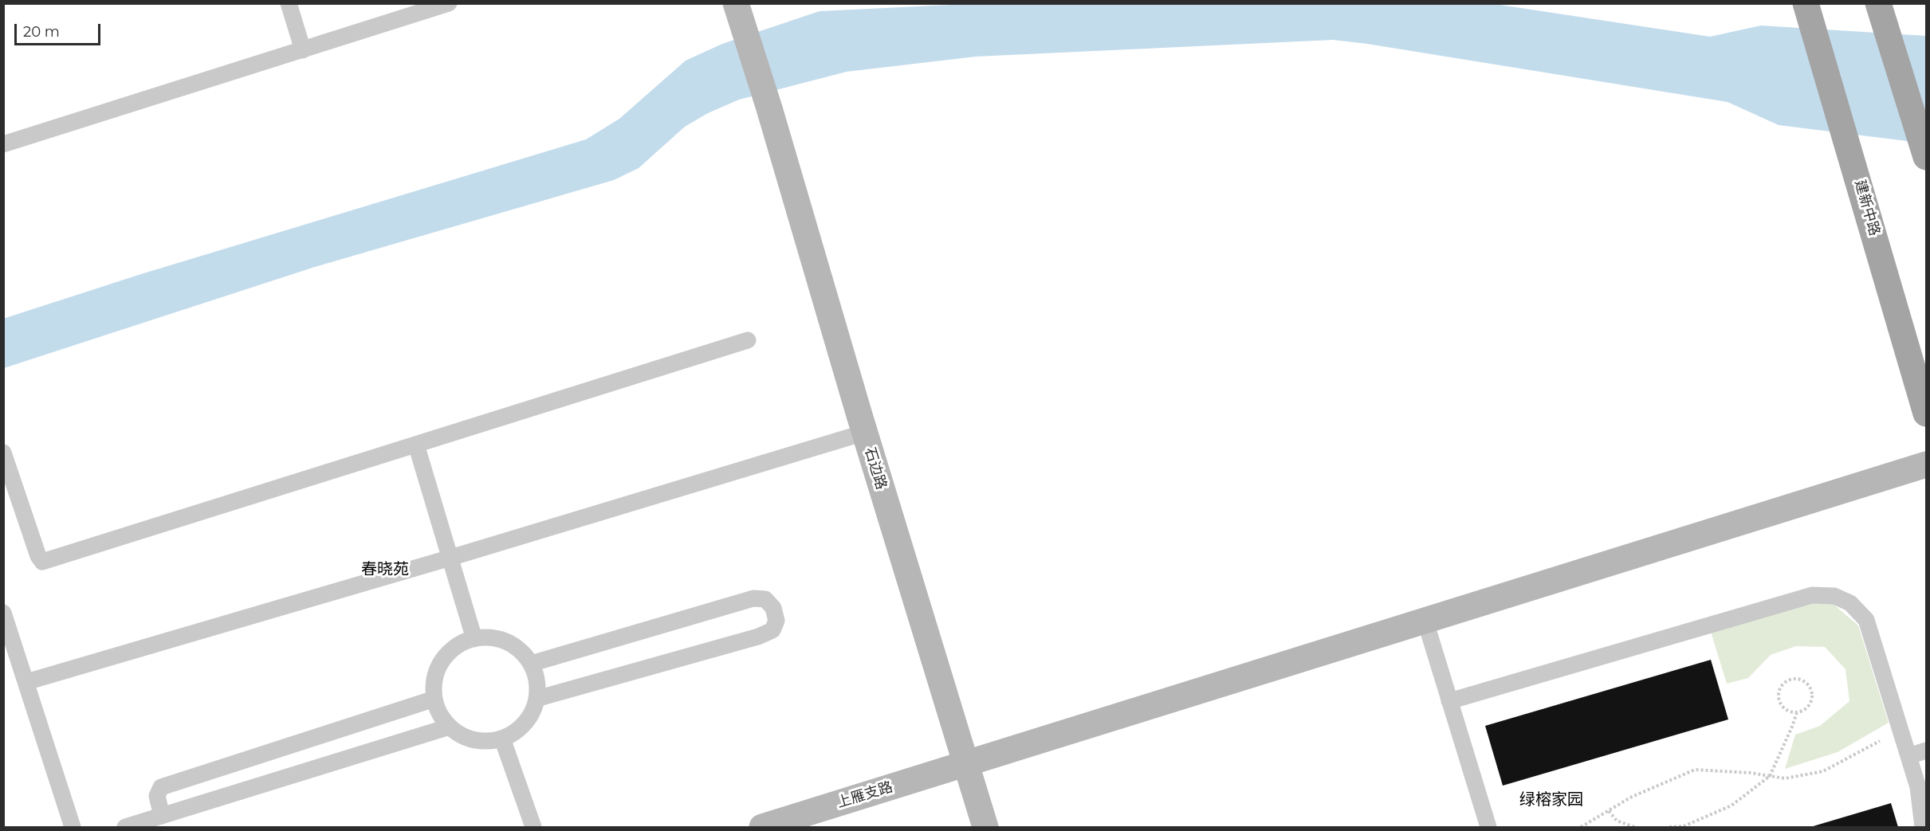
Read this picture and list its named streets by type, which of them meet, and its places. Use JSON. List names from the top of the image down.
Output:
{
  "streets": {
    "main road": ["建新中路"],
    "street": ["石边路", "上雁支路"]
  },
  "crossings": [
    ["石边路", "上雁支路"]
  ],
  "districts": ["春晓苑", "绿榕家园"],
  "scale_bar": "20 m"
}
